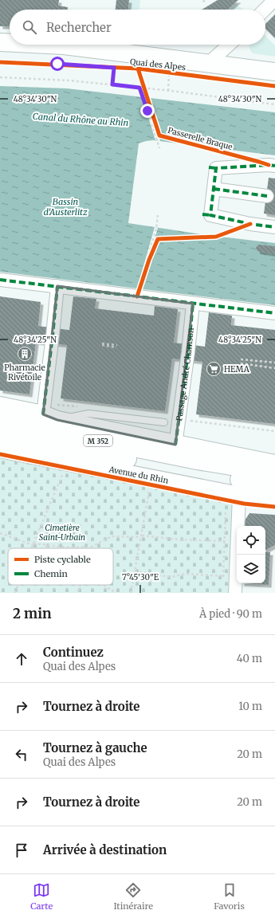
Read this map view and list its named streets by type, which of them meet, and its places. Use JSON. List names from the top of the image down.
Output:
{
  "streets": {
    "main road": ["M 352", "Avenue du Rhin"],
    "street": ["Passage André Chamson"],
    "path": ["Passerelle Braque"],
    "cycle path": ["Quai des Alpes"]
  },
  "crossings": [
    ["Quai des Alpes", "Passerelle Braque"]
  ],
  "water": ["Canal du Rhône au Rhin", "Bassin d'Austerlitz"],
  "parks": ["Cimetière Saint-Urbain"],
  "places": {
    "building": ["Pharmacie Rivétoile"],
    "supermarket": ["HEMA"]
  },
  "legend": ["Piste cyclable", "Chemin"],
  "page": {
    "search": "Rechercher",
    "heading": ["2 min", "À pied · 90 m"],
    "list": [
      ["Continuez", "Quai des Alpes", "40 m"],
      ["Tournez à droite", "10 m"],
      ["Tournez à gauche", "Quai des Alpes", "20 m"],
      ["Tournez à droite", "20 m"],
      "Arrivée à destination"
    ],
    "nav": ["Carte", "Itinéraire", "Favoris"]
  },
  "coordinates": ["48°34'30\"N", "48°34'25\"N", "7°45'30\"E"]
}
